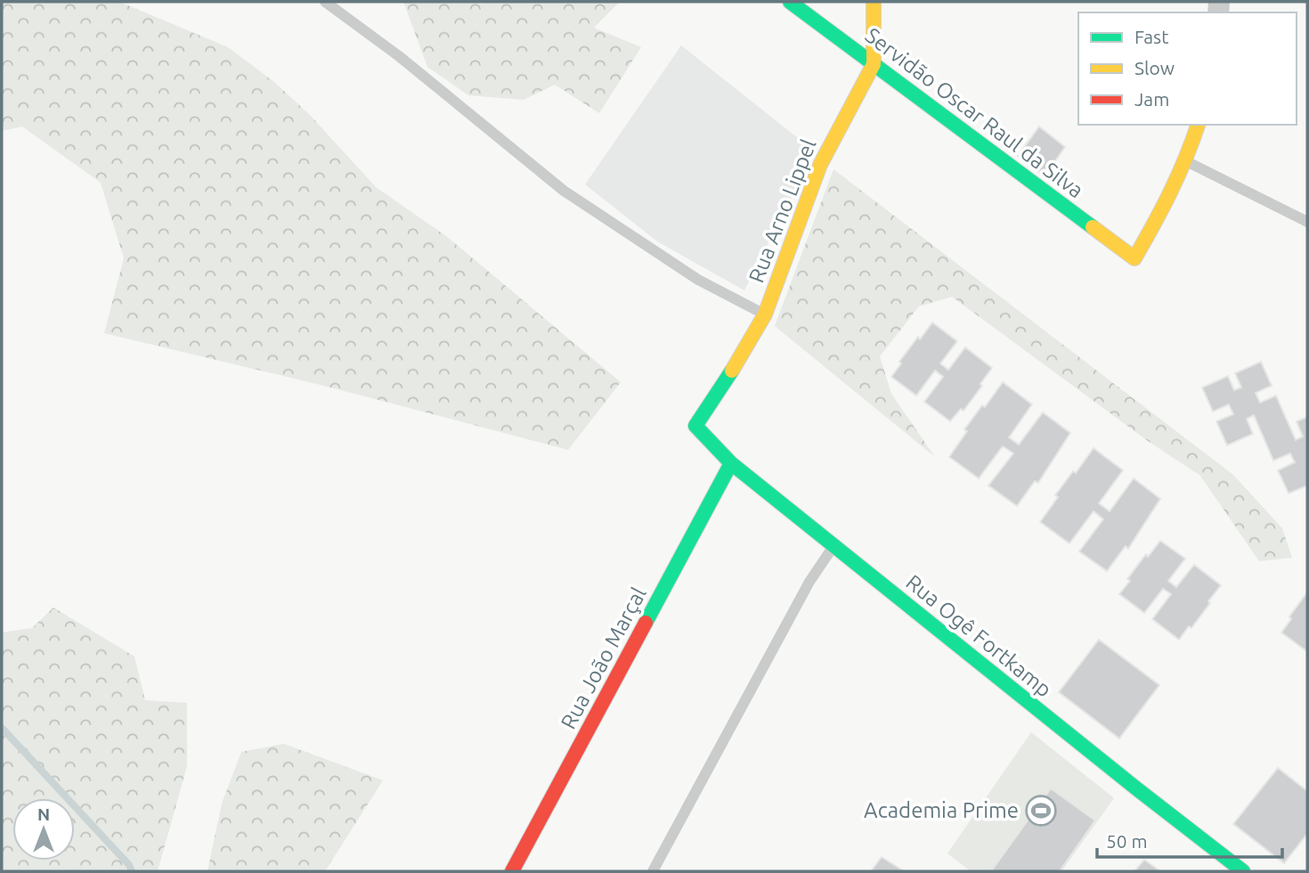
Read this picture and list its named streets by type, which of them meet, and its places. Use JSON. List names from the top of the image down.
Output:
{
  "streets": {
    "street": [
      "Servidão Oscar Raul da Silva",
      "Rua Arno Lippel",
      "Rua Ogê Fortkamp",
      "Rua João Marçal"
    ]
  },
  "crossings": [
    ["Servidão Oscar Raul da Silva", "Rua Arno Lippel"],
    ["Rua Arno Lippel", "Rua Ogê Fortkamp"],
    ["Rua Ogê Fortkamp", "Rua João Marçal"]
  ],
  "places": {
    "sports": ["Academia Prime"]
  },
  "legend": ["Fast", "Slow", "Jam"],
  "scale_bar": "50 m",
  "north": "top"
}
